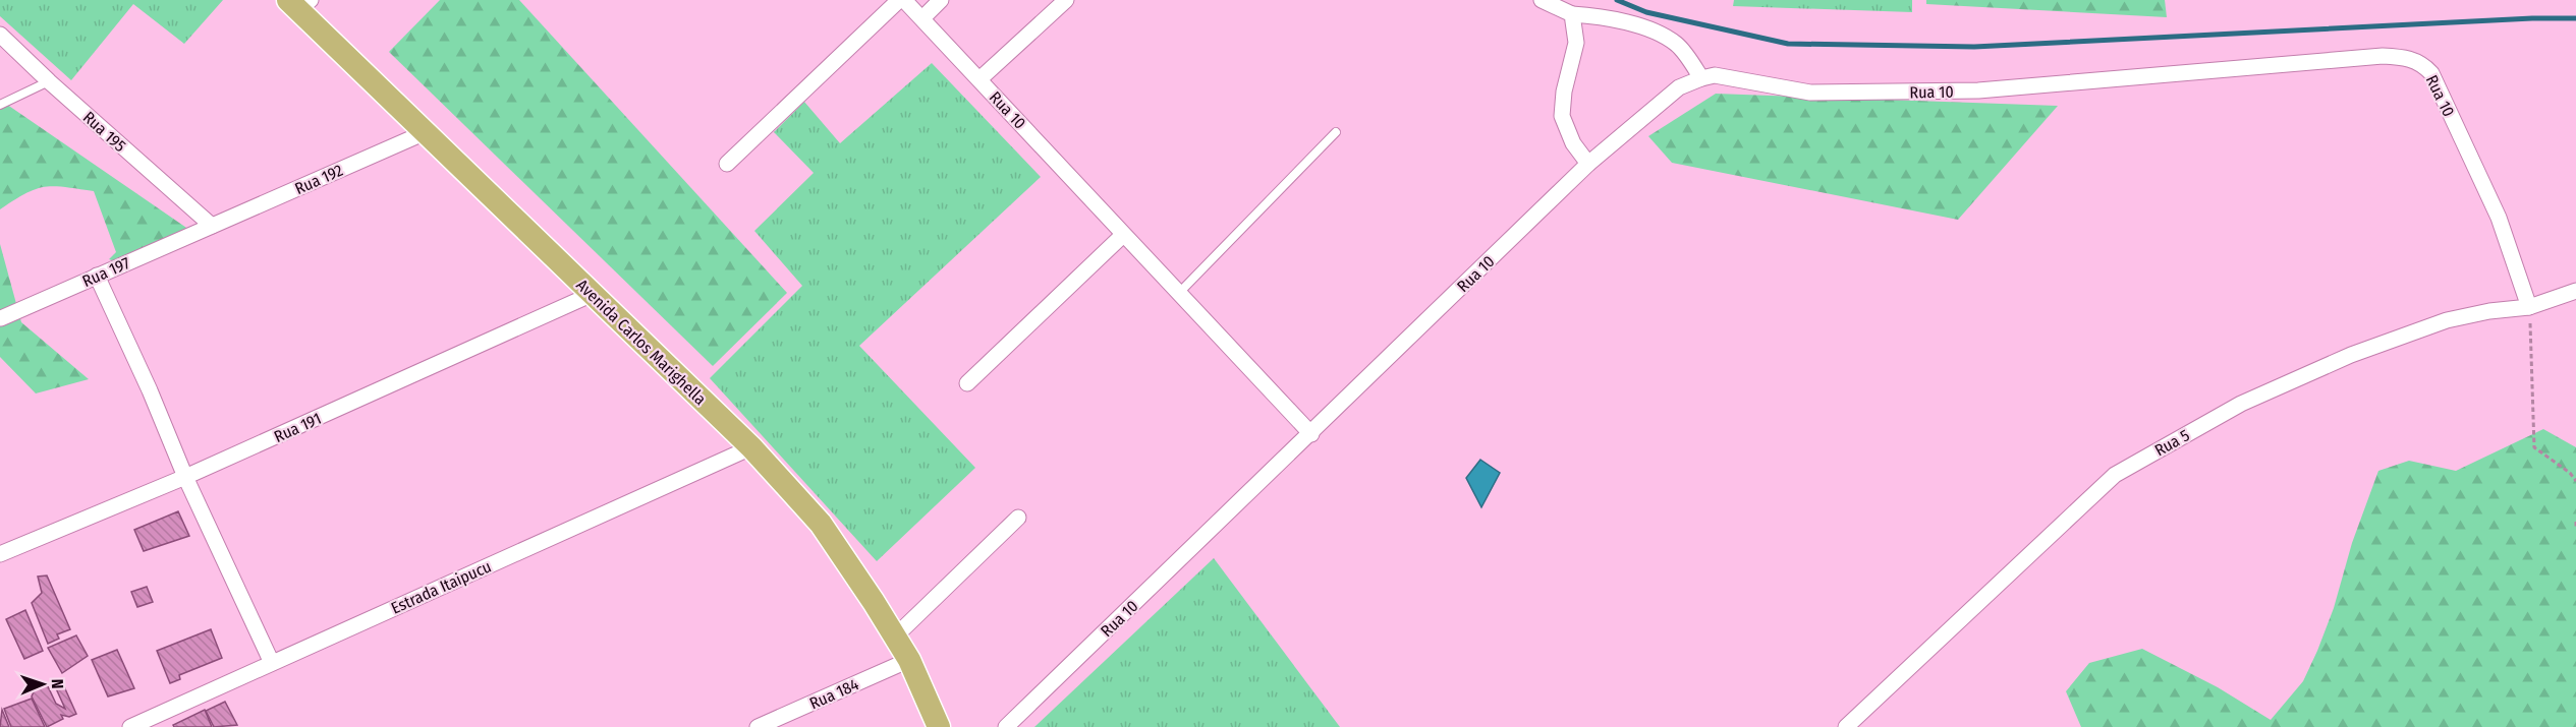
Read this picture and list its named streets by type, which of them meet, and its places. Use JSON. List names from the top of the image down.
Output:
{
  "streets": {
    "main road": ["Avenida Carlos Marighella"],
    "street": [
      "Rua 10",
      "Rua 195",
      "Rua 192",
      "Rua 197",
      "Rua 191",
      "Rua 5",
      "Estrada Itaipucu",
      "Rua 184"
    ]
  },
  "crossings": [
    ["Rua 10", "Rua 5"],
    ["Rua 195", "Rua 192"],
    ["Rua 195", "Rua 197"],
    ["Rua 192", "Rua 197"],
    ["Rua 192", "Avenida Carlos Marighella"],
    ["Avenida Carlos Marighella", "Rua 191"],
    ["Avenida Carlos Marighella", "Estrada Itaipucu"],
    ["Avenida Carlos Marighella", "Rua 184"]
  ],
  "north": "right"
}
